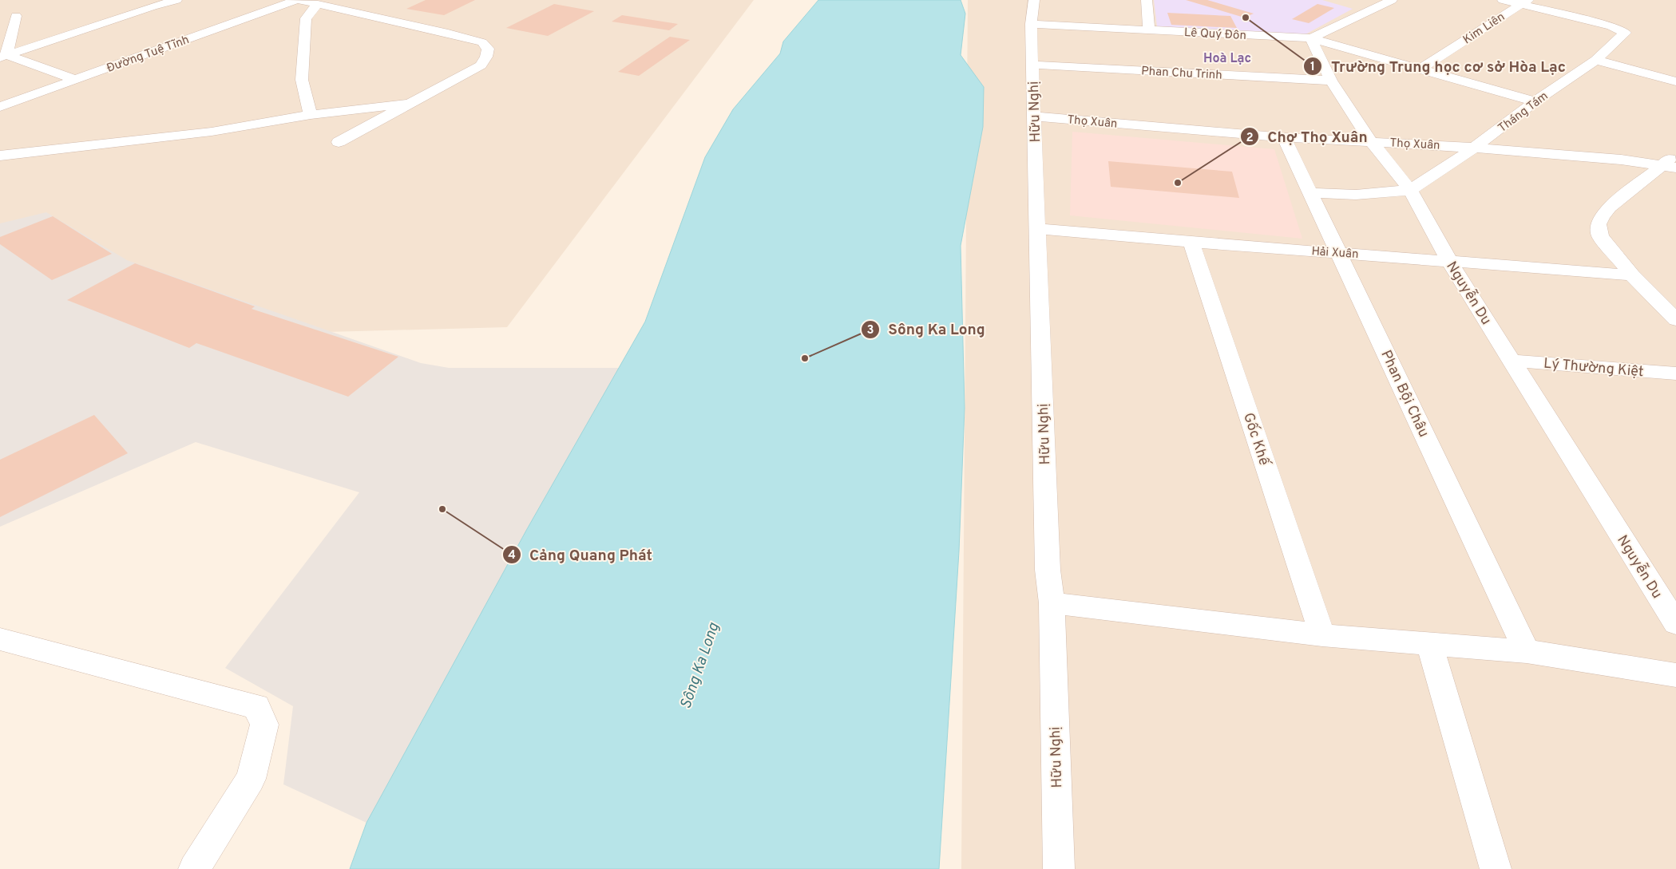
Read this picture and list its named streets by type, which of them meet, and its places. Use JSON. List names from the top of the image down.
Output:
{
  "streets": {
    "street": [
      "Kim Liên",
      "Lê Quý Đôn",
      "Đường Tuệ Tĩnh",
      "Phan Chu Trinh",
      "Hữu Nghị",
      "Tháng Tám",
      "Thọ Xuân",
      "Hải Xuân",
      "Nguyễn Du",
      "Lý Thường Kiệt",
      "Phan Bội Châu",
      "Gốc Khế"
    ]
  },
  "crossings": [
    ["Kim Liên", "Lê Quý Đôn"],
    ["Kim Liên", "Tháng Tám"],
    ["Lê Quý Đôn", "Hữu Nghị"],
    ["Lê Quý Đôn", "Tháng Tám"],
    ["Lê Quý Đôn", "Nguyễn Du"],
    ["Phan Chu Trinh", "Hữu Nghị"],
    ["Phan Chu Trinh", "Nguyễn Du"],
    ["Hữu Nghị", "Thọ Xuân"],
    ["Hữu Nghị", "Hải Xuân"],
    ["Tháng Tám", "Thọ Xuân"],
    ["Tháng Tám", "Nguyễn Du"],
    ["Tháng Tám", "Phan Bội Châu"],
    ["Thọ Xuân", "Nguyễn Du"],
    ["Thọ Xuân", "Phan Bội Châu"],
    ["Hải Xuân", "Nguyễn Du"],
    ["Hải Xuân", "Phan Bội Châu"],
    ["Hải Xuân", "Gốc Khế"],
    ["Nguyễn Du", "Lý Thường Kiệt"]
  ],
  "districts": ["Hoà Lạc"],
  "water": ["Sông Ka Long"],
  "places": [
    "Trường Trung học cơ sở Hòa Lạc",
    "Chợ Thọ Xuân",
    "Sông Ka Long",
    "Cảng Quang Phát"
  ]
}
